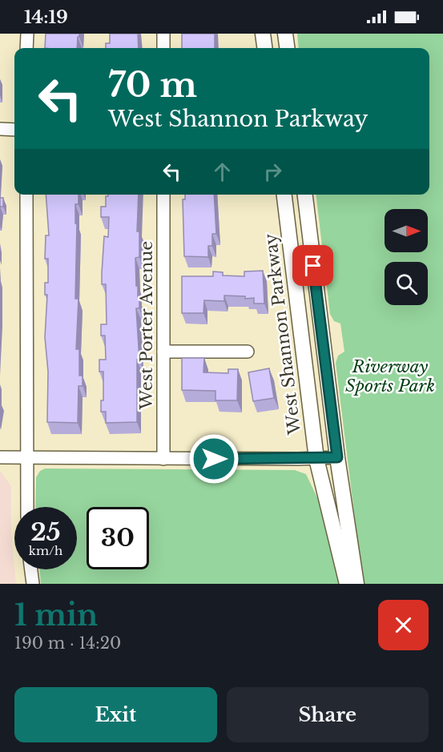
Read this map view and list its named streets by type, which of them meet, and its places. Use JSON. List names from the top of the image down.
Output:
{
  "streets": {
    "street": ["West Porter Avenue", "West Shannon Parkway"]
  },
  "parks": ["Riverway Sports Park"],
  "north": "right",
  "page": {
    "status": "14:19",
    "turn": ["70 m", "West Shannon Parkway"],
    "speed": "25 km/h",
    "limit": "30",
    "heading": ["1 min", "190 m · 14:20"],
    "buttons": ["Exit", "Share"]
  }
}
